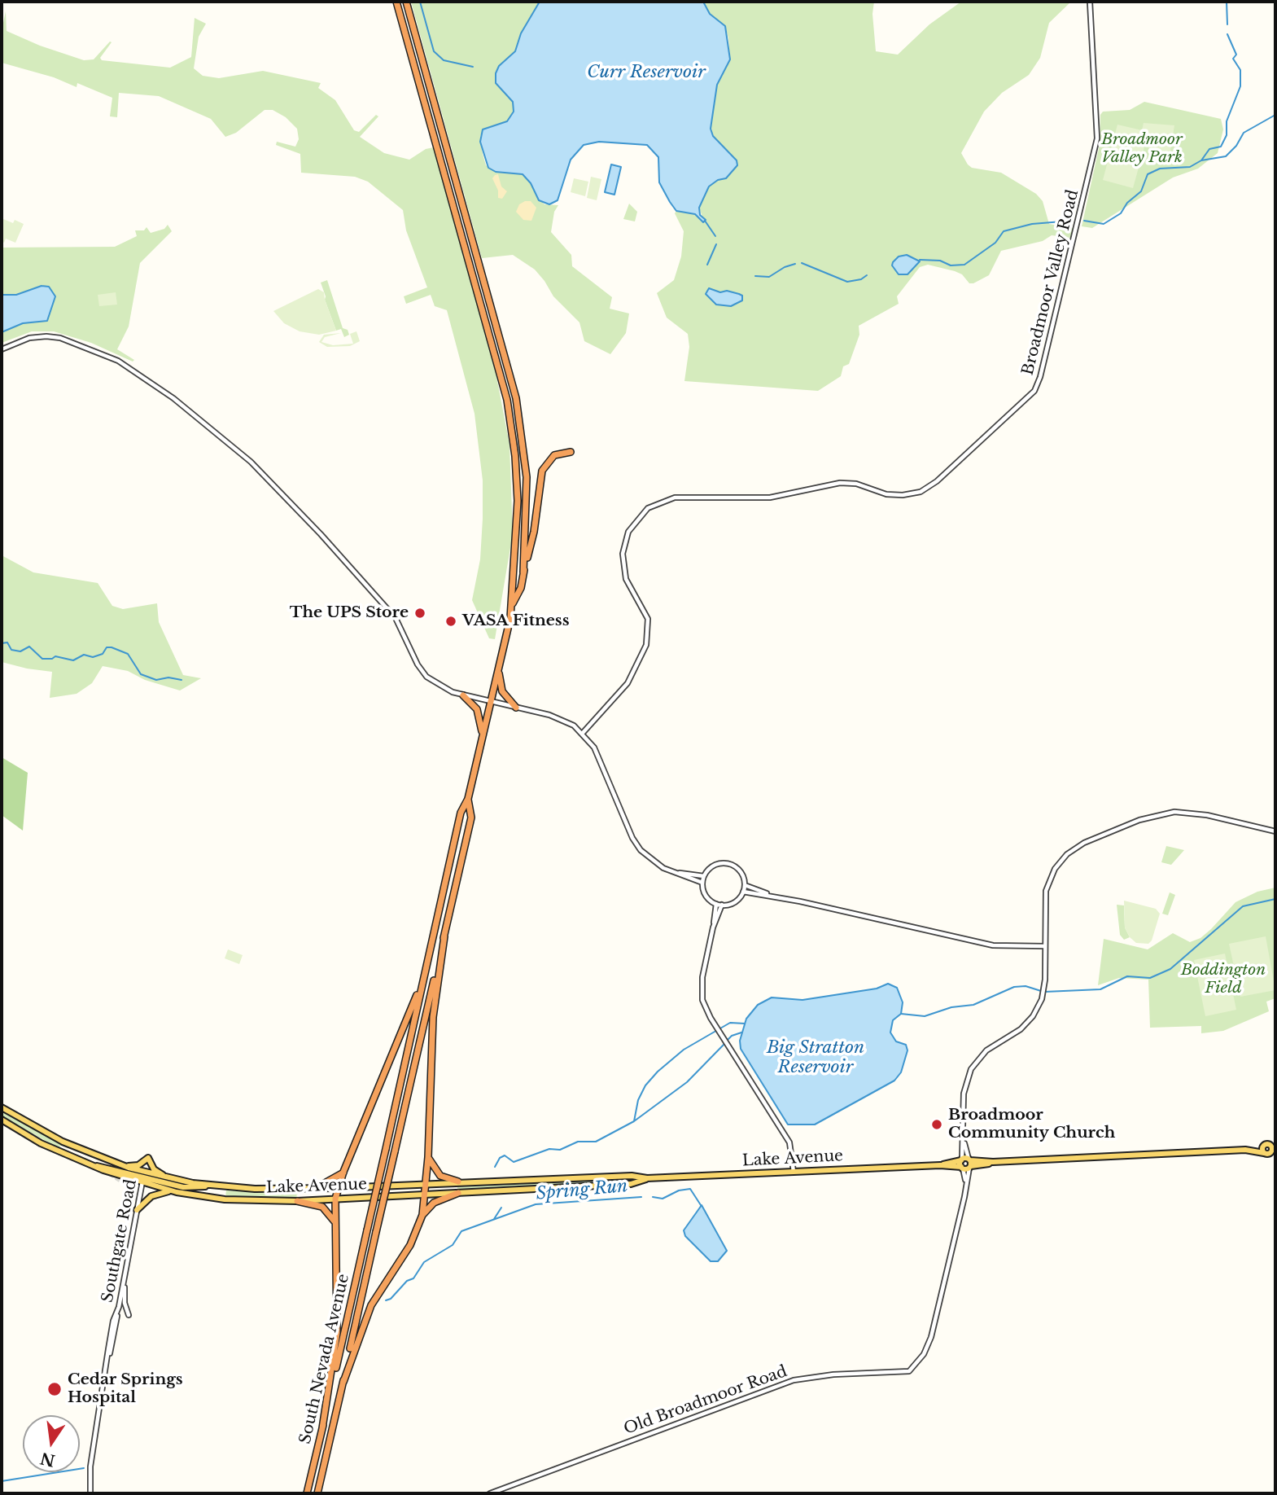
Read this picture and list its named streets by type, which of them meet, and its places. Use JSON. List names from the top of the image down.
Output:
{
  "streets": {
    "highway": ["South Nevada Avenue"],
    "main road": ["Lake Avenue"],
    "street": ["Broadmoor Valley Road", "Southgate Road", "Old Broadmoor Road"]
  },
  "crossings": [
    ["Lake Avenue", "Southgate Road"],
    ["Lake Avenue", "Old Broadmoor Road"]
  ],
  "water": ["Curr Reservoir", "Big Stratton Reservoir", "Spring Run"],
  "parks": ["Broadmoor Valley Park", "Boddington Field"],
  "places": [
    "The UPS Store",
    "VASA Fitness",
    "Broadmoor Community Church",
    "Cedar Springs Hospital"
  ],
  "north": "bottom"
}
